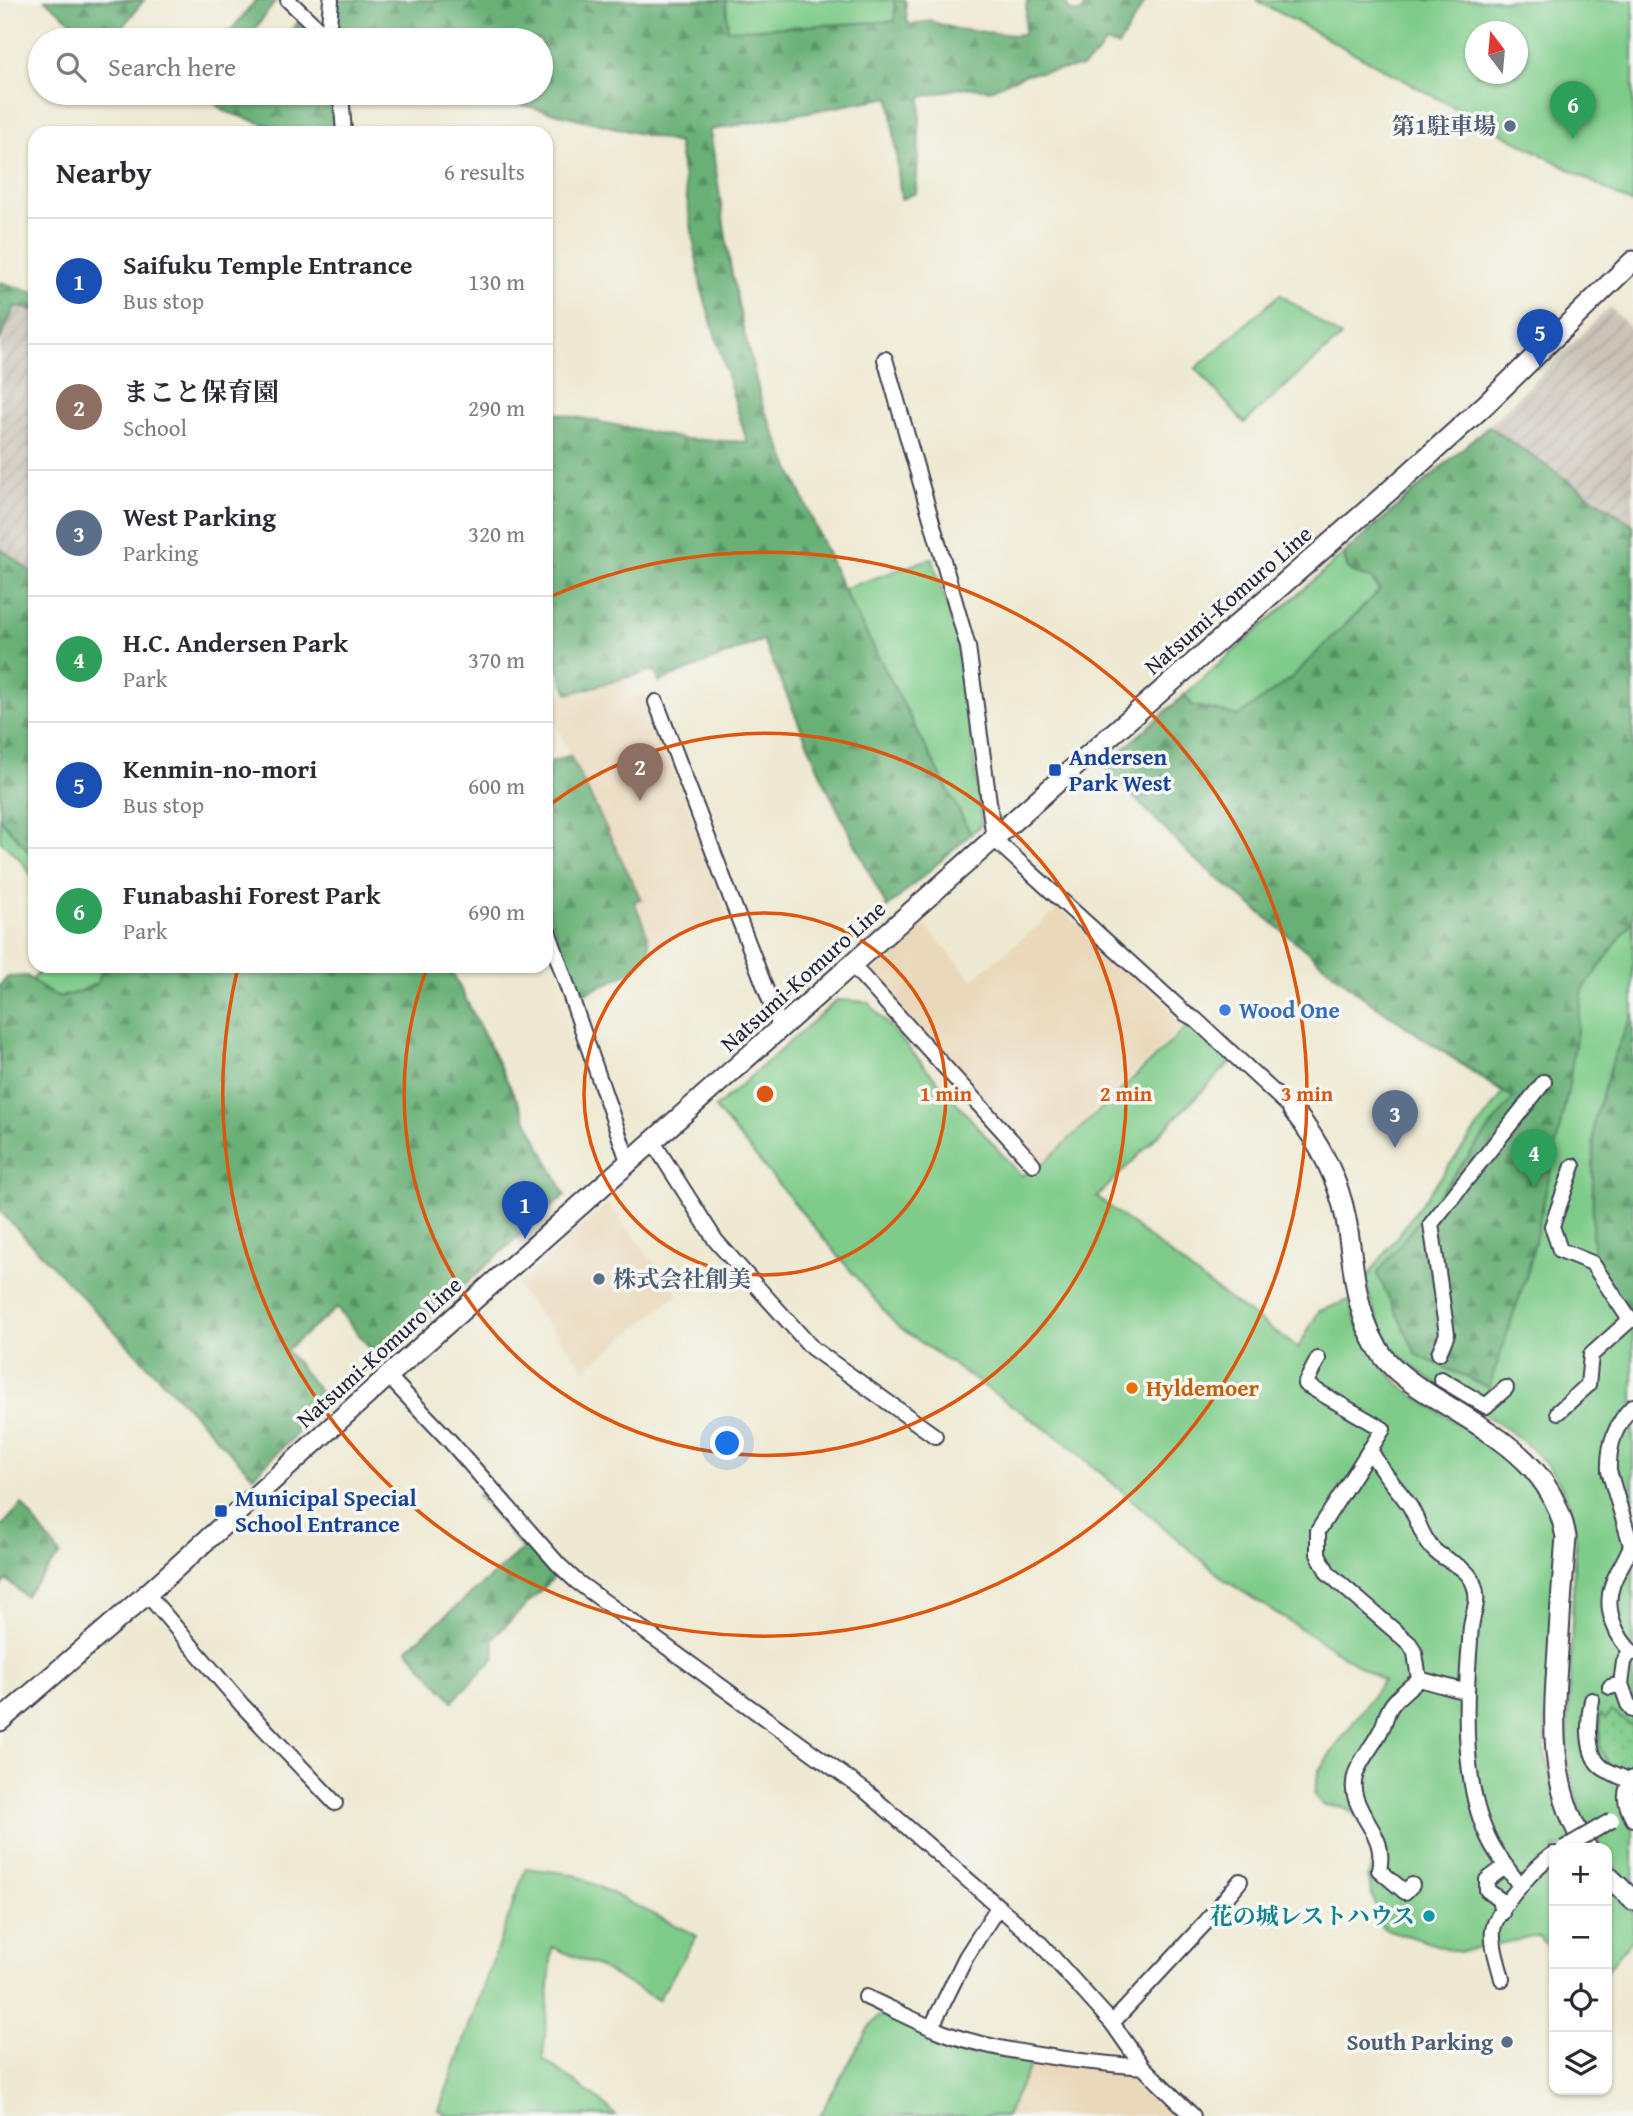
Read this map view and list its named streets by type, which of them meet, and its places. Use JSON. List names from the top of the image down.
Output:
{
  "streets": {
    "main road": ["Natsumi-Komuro Line"]
  },
  "places": {
    "other": [
      "第1駐車場",
      "Wood One",
      "株式会社創美",
      "Hyldemoer",
      "花の城レストハウス",
      "South Parking"
    ],
    "transit": ["Andersen Park West", "Municipal Special School Entrance"]
  },
  "north": "top",
  "page": {
    "search": "Search here",
    "pins": [
      "6",
      "5",
      "2",
      "3",
      "4",
      "1"
    ],
    "heading": ["Nearby", "6 results"],
    "list": [
      {
        "mark": "1",
        "name": "Saifuku Temple Entrance",
        "note": "Bus stop",
        "value": "130 m"
      },
      {
        "mark": "2",
        "name": "まこと保育園",
        "note": "School",
        "value": "290 m"
      },
      {
        "mark": "3",
        "name": "West Parking",
        "note": "Parking",
        "value": "320 m"
      },
      {
        "mark": "4",
        "name": "H.C. Andersen Park",
        "note": "Park",
        "value": "370 m"
      },
      {
        "mark": "5",
        "name": "Kenmin-no-mori",
        "note": "Bus stop",
        "value": "600 m"
      },
      {
        "mark": "6",
        "name": "Funabashi Forest Park",
        "note": "Park",
        "value": "690 m"
      }
    ],
    "map_buttons": ["+", "−"]
  },
  "rings": ["1 min", "2 min", "3 min"]
}
